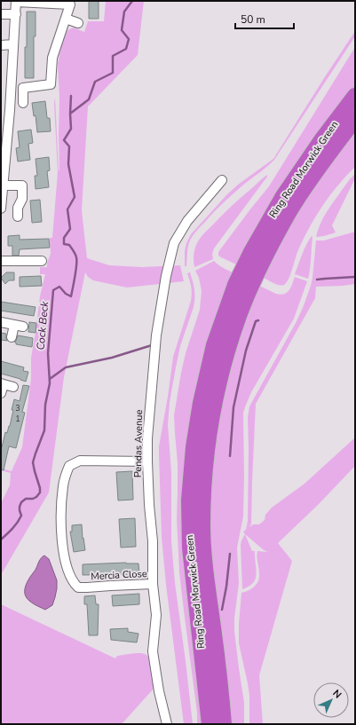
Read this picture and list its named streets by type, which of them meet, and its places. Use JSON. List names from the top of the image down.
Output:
{
  "streets": {
    "highway": ["Ring Road Morwick Green"],
    "street": ["Pendas Avenue", "Mercia Close"]
  },
  "crossings": [
    ["Pendas Avenue", "Mercia Close"]
  ],
  "water": ["Cock Beck"],
  "house_numbers": ["3", "1"],
  "scale_bar": "50 m",
  "north": "top right"
}
